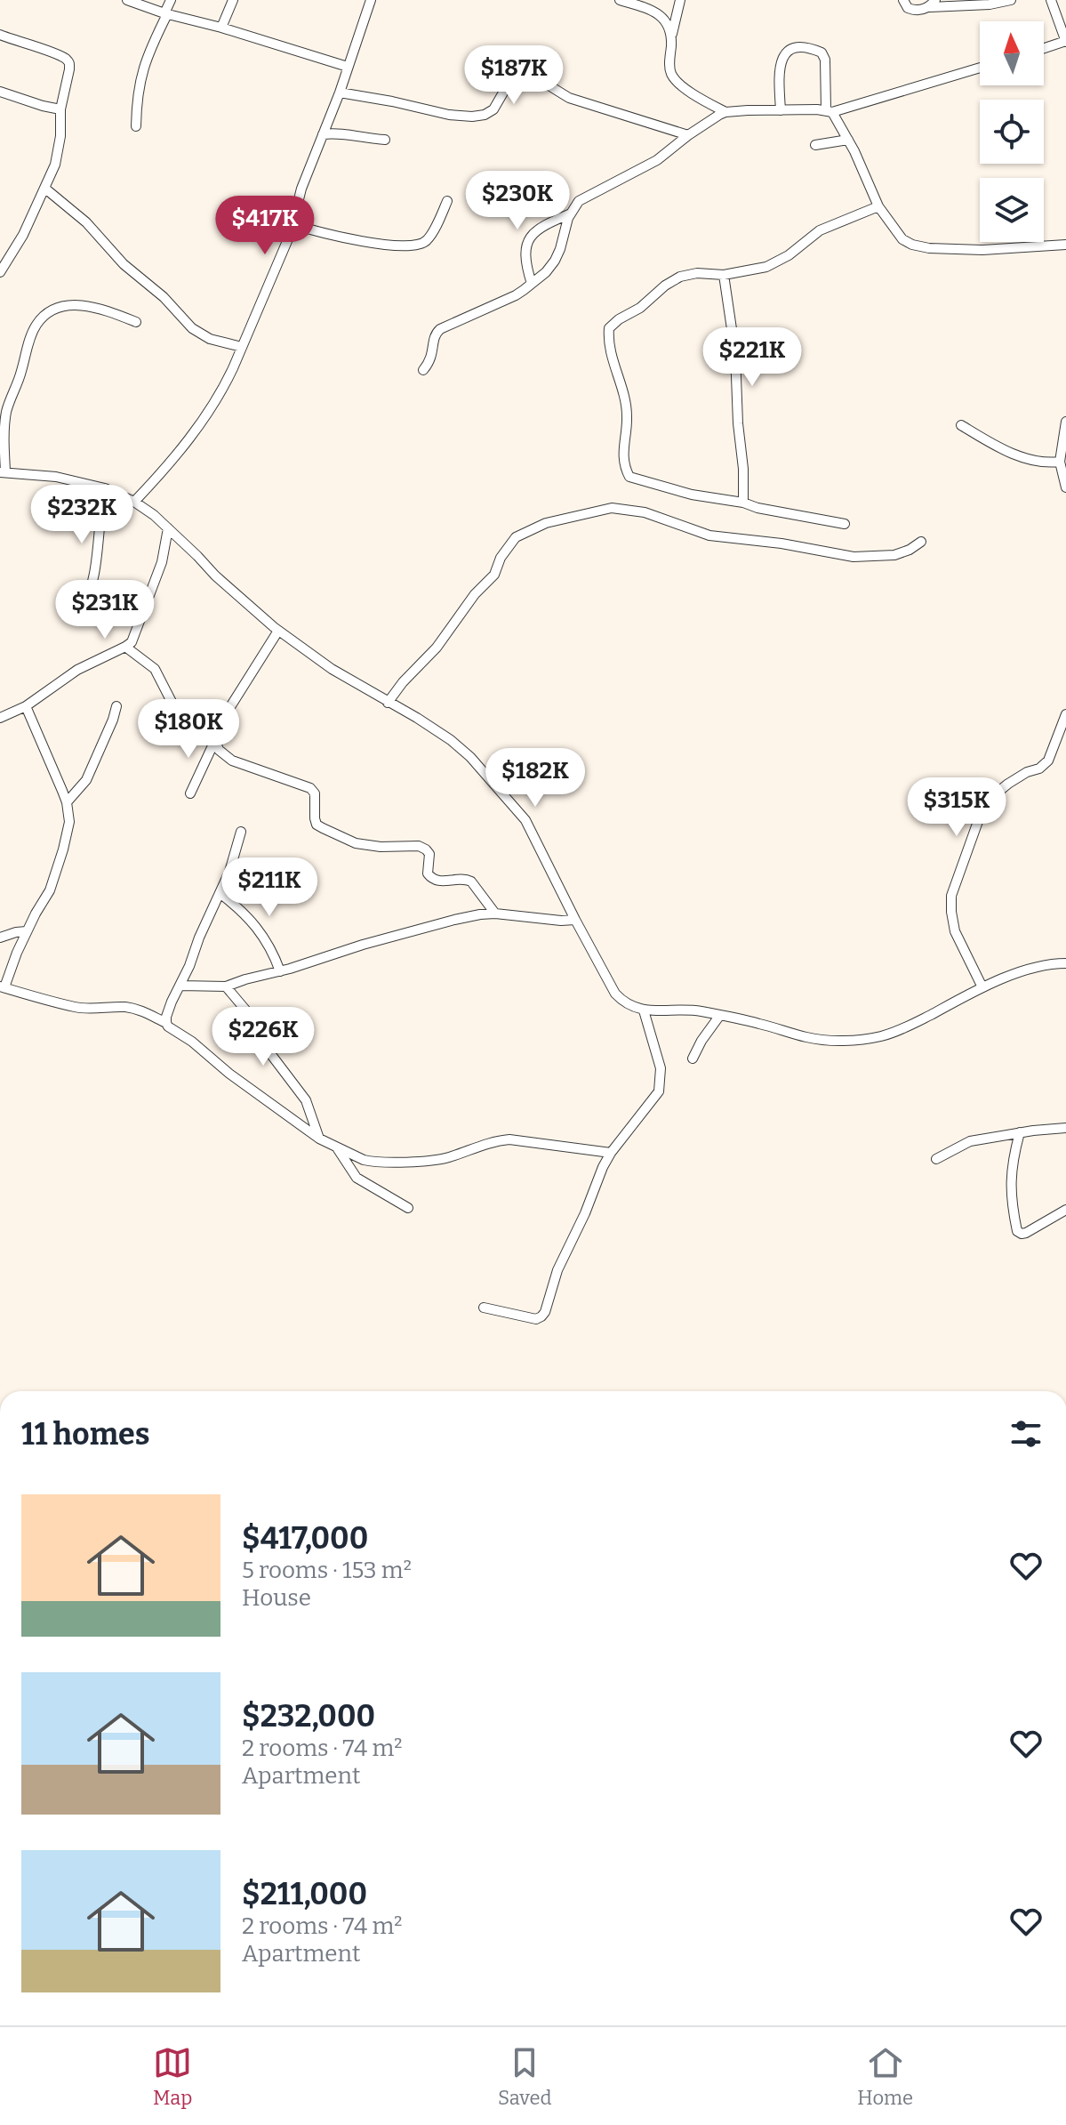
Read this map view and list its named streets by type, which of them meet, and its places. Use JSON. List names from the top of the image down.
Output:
{
  "north": "top",
  "page": {
    "price": [
      "$187K",
      "$230K",
      "$417K",
      "$221K",
      "$232K",
      "$231K",
      "$180K",
      "$182K",
      "$315K",
      "$211K",
      "$226K"
    ],
    "heading": "11 homes",
    "list": [
      {
        "name": "$417,000",
        "note": "5 rooms · 153 m² · House"
      },
      {
        "name": "$232,000",
        "note": "2 rooms · 74 m² · Apartment"
      },
      {
        "name": "$211,000",
        "note": "2 rooms · 74 m² · Apartment"
      }
    ],
    "tabs": ["Map", "Saved", "Home"]
  }
}
